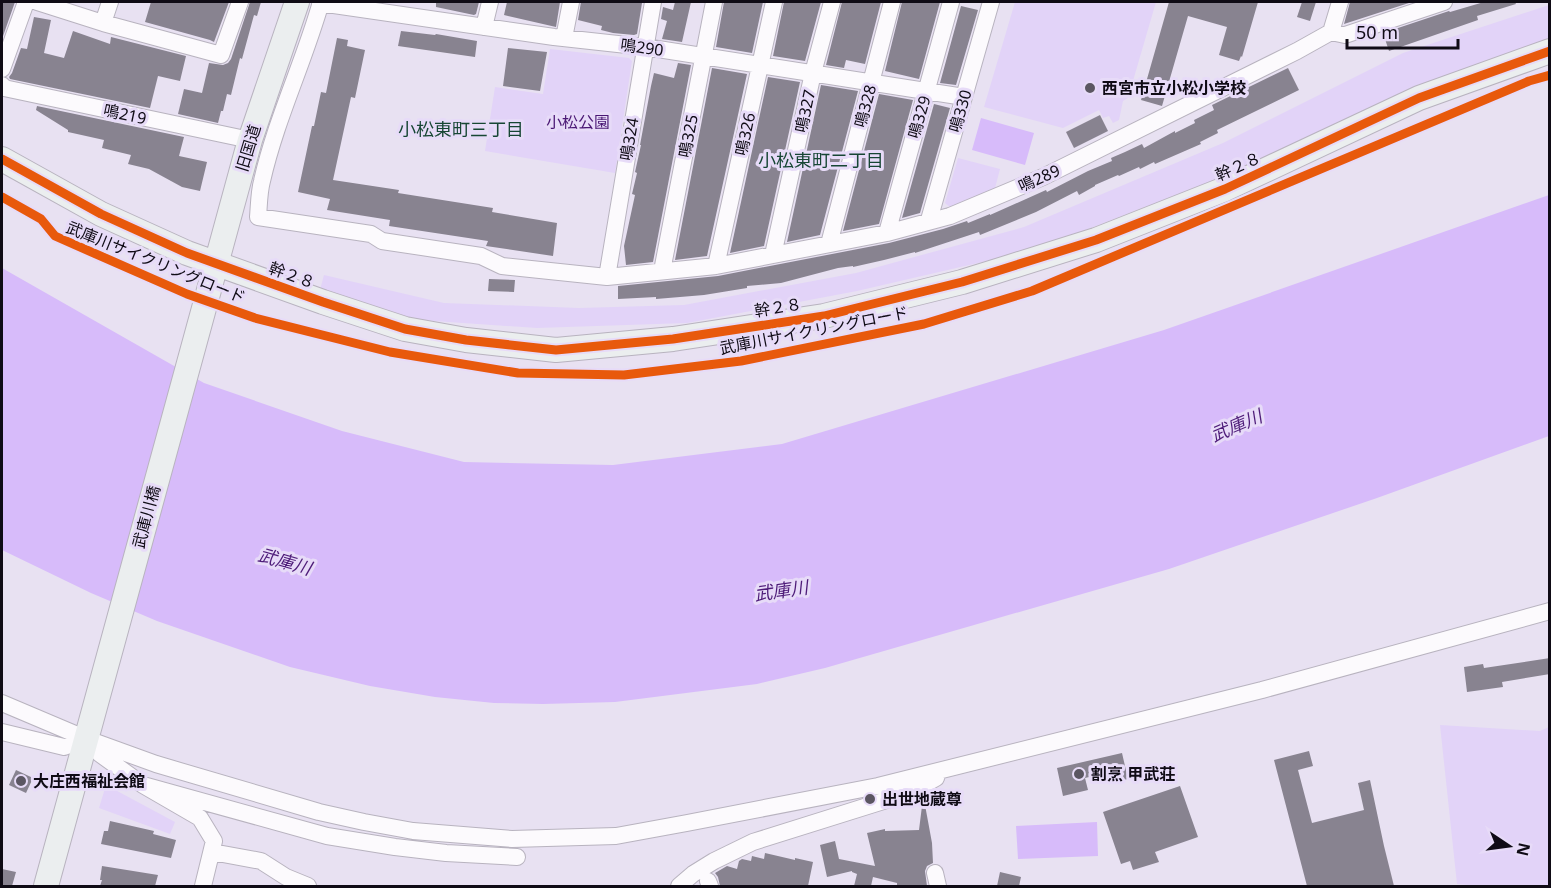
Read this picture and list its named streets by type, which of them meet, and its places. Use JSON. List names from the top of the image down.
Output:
{
  "streets": {
    "street": [
      "鳴290",
      "鳴328",
      "鳴327",
      "鳴330",
      "鳴219",
      "鳴329",
      "鳴326",
      "鳴325",
      "鳴324",
      "旧国道",
      "幹２８",
      "鳴289",
      "武庫川橋"
    ],
    "cycle path": ["武庫川サイクリングロード"]
  },
  "crossings": [
    ["鳴290", "鳴328"],
    ["鳴290", "鳴327"],
    ["鳴290", "鳴330"],
    ["鳴290", "鳴329"],
    ["鳴290", "鳴326"],
    ["鳴290", "鳴325"],
    ["鳴290", "鳴324"],
    ["鳴290", "旧国道"],
    ["鳴290", "鳴289"],
    ["鳴328", "鳴289"],
    ["鳴327", "鳴289"],
    ["鳴330", "鳴289"],
    ["鳴219", "旧国道"],
    ["鳴329", "鳴289"],
    ["鳴326", "鳴289"],
    ["鳴325", "鳴289"],
    ["鳴324", "鳴289"],
    ["旧国道", "幹２８"],
    ["旧国道", "鳴289"],
    ["旧国道", "武庫川橋"]
  ],
  "districts": ["小松東町三丁目", "小松東町二丁目"],
  "water": ["武庫川"],
  "parks": ["小松公園"],
  "places": [
    "西宮市立小松小学校",
    "割烹 甲武荘",
    "大庄西福祉会館",
    "出世地蔵尊"
  ],
  "scale_bar": "50 m",
  "north": "right"
}
